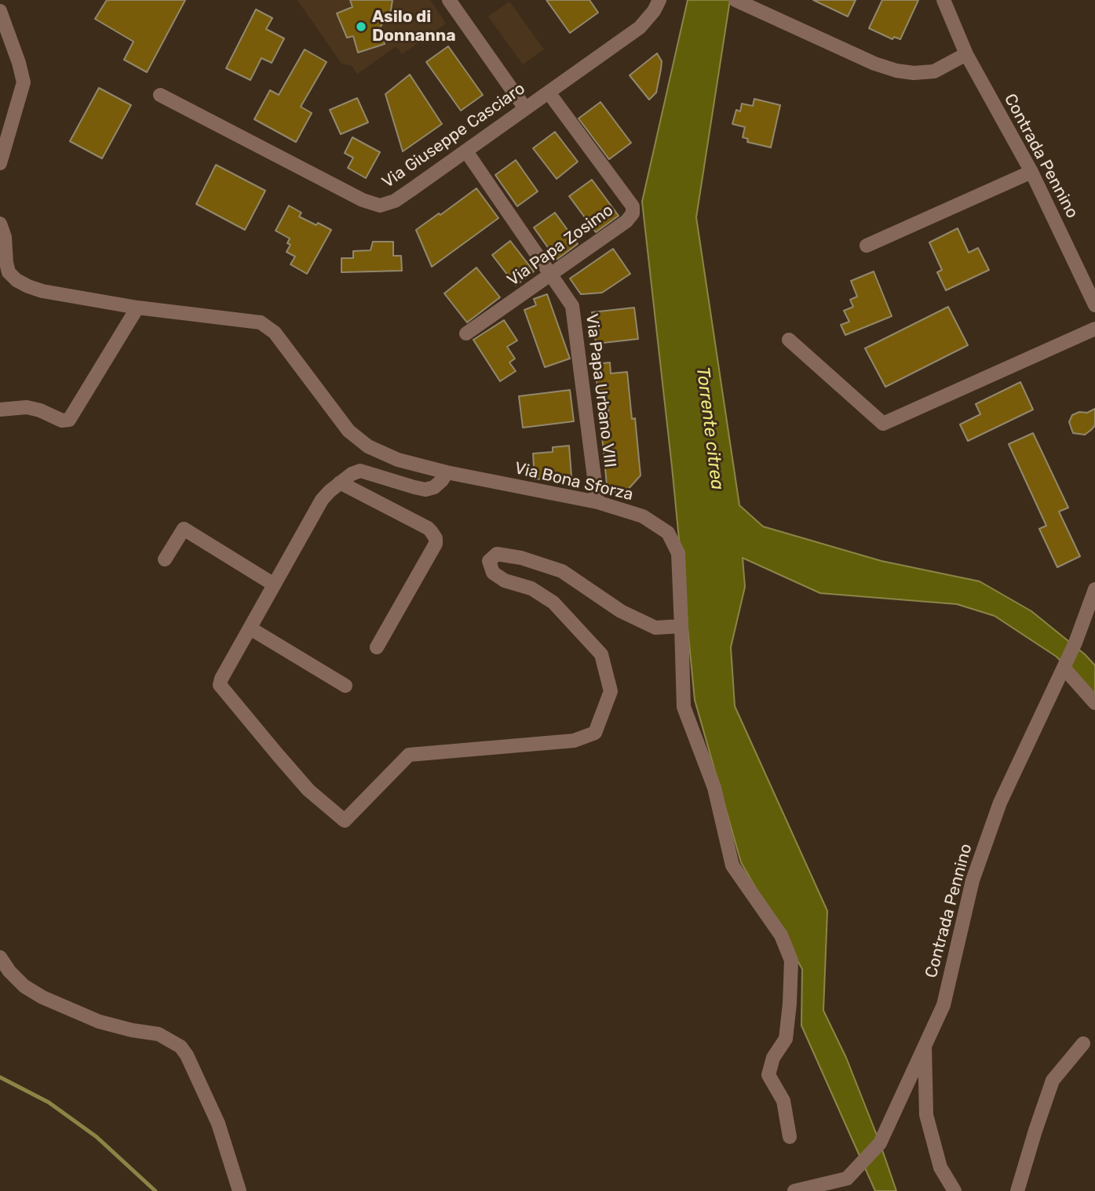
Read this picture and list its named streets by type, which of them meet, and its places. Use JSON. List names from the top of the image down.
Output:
{
  "streets": {
    "street": [
      "Via Giuseppe Casciaro",
      "Contrada Pennino",
      "Via Papa Zosimo",
      "Via Papa Urbano VIII",
      "Via Bona Sforza"
    ]
  },
  "crossings": [
    ["Via Giuseppe Casciaro", "Via Papa Zosimo"],
    ["Via Giuseppe Casciaro", "Via Papa Urbano VIII"],
    ["Via Papa Zosimo", "Via Papa Urbano VIII"],
    ["Via Papa Urbano VIII", "Via Bona Sforza"]
  ],
  "water": ["Torrente citrea"],
  "places": ["Asilo di Donnanna"]
}
